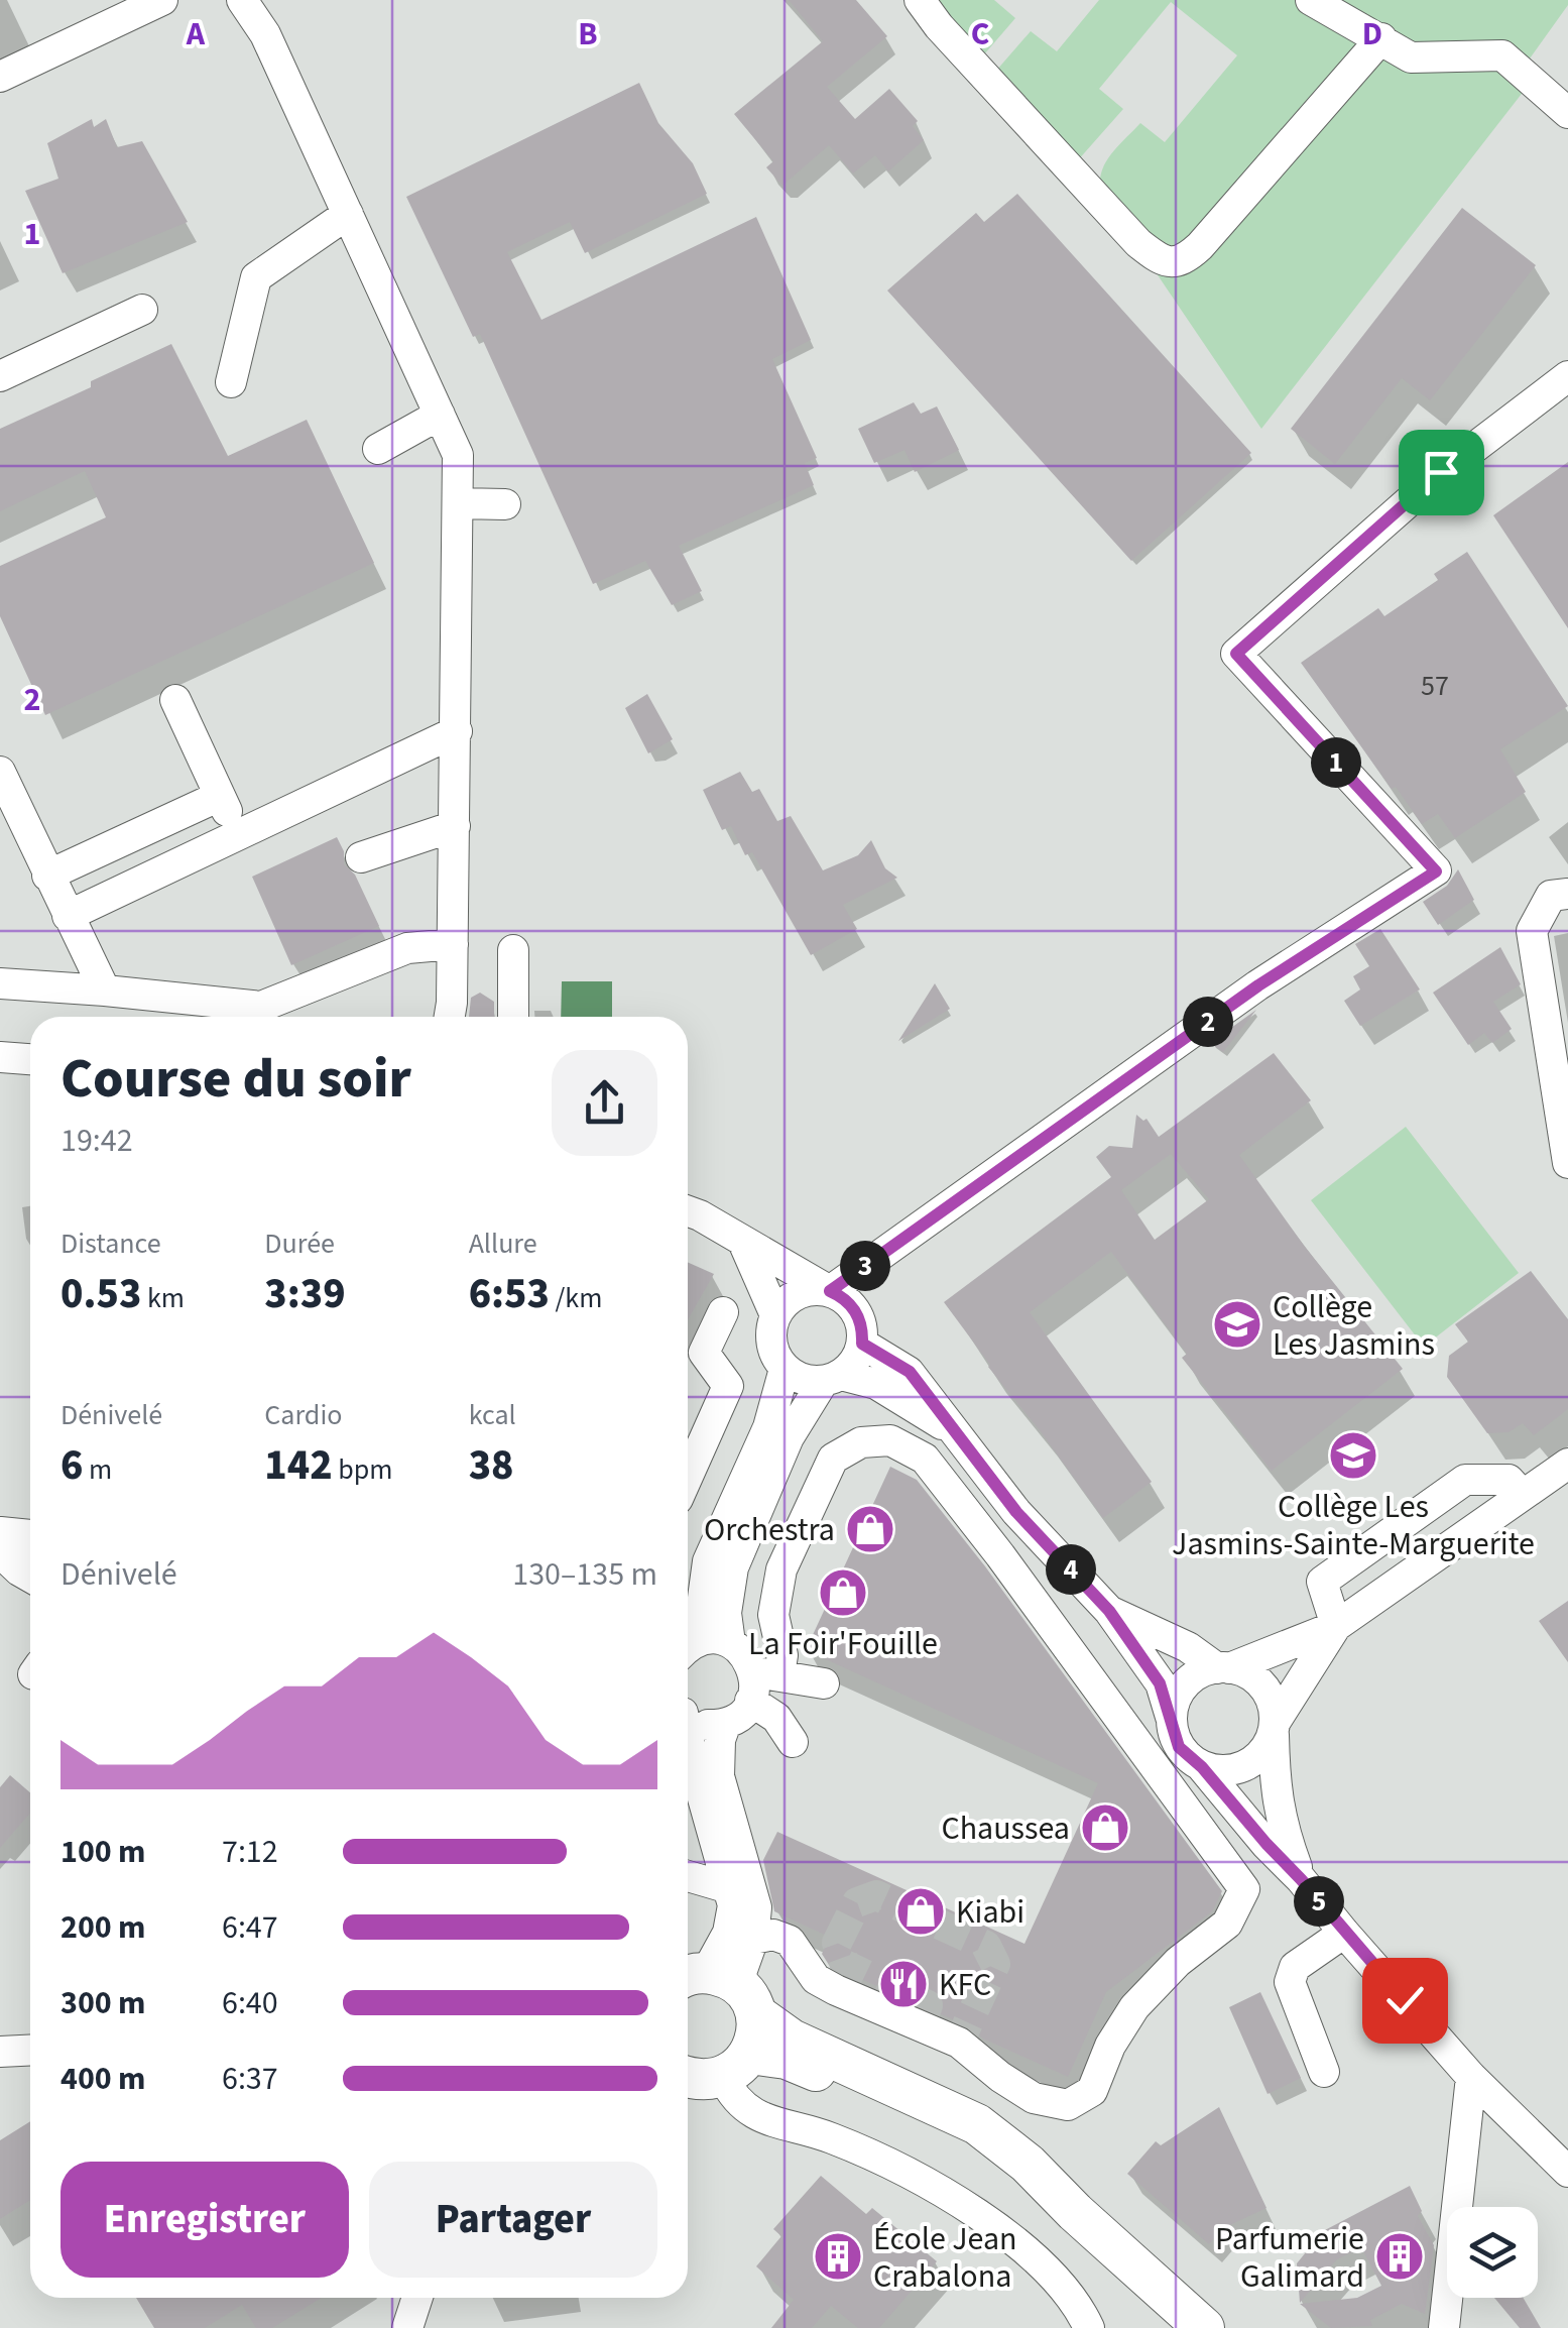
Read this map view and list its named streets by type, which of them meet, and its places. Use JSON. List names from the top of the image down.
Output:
{
  "places": {
    "school or university": ["Collège Les Jasmins", "Collège Les Jasmins-Sainte-Marguerite"],
    "shop": [
      "Orchestra",
      "La Foir'Fouille",
      "Chaussea",
      "Kiabi"
    ],
    "restaurant": ["KFC"],
    "building": ["École Jean Crabalona", "Parfumerie Galimard"]
  },
  "house_numbers": ["57"],
  "page": {
    "pins": [
      "1",
      "2",
      "3",
      "4",
      "5"
    ],
    "heading": ["Course du soir", "19:42"],
    "stats": [
      ["Distance", "0.53 km"],
      ["Durée", "3:39"],
      ["Allure", "6:53 /km"],
      ["Dénivelé", "6 m"],
      ["Cardio", "142 bpm"],
      ["kcal", "38"]
    ],
    "chart": ["Dénivelé", "130–135 m"],
    "list": [
      {
        "name": "100 m",
        "note": "7:12"
      },
      {
        "name": "200 m",
        "note": "6:47"
      },
      {
        "name": "300 m",
        "note": "6:40"
      },
      {
        "name": "400 m",
        "note": "6:37"
      }
    ],
    "buttons": ["Enregistrer", "Partager"]
  },
  "grid": {
    "columns": [
      "A",
      "B",
      "C",
      "D"
    ],
    "rows": ["1", "2"]
  }
}
